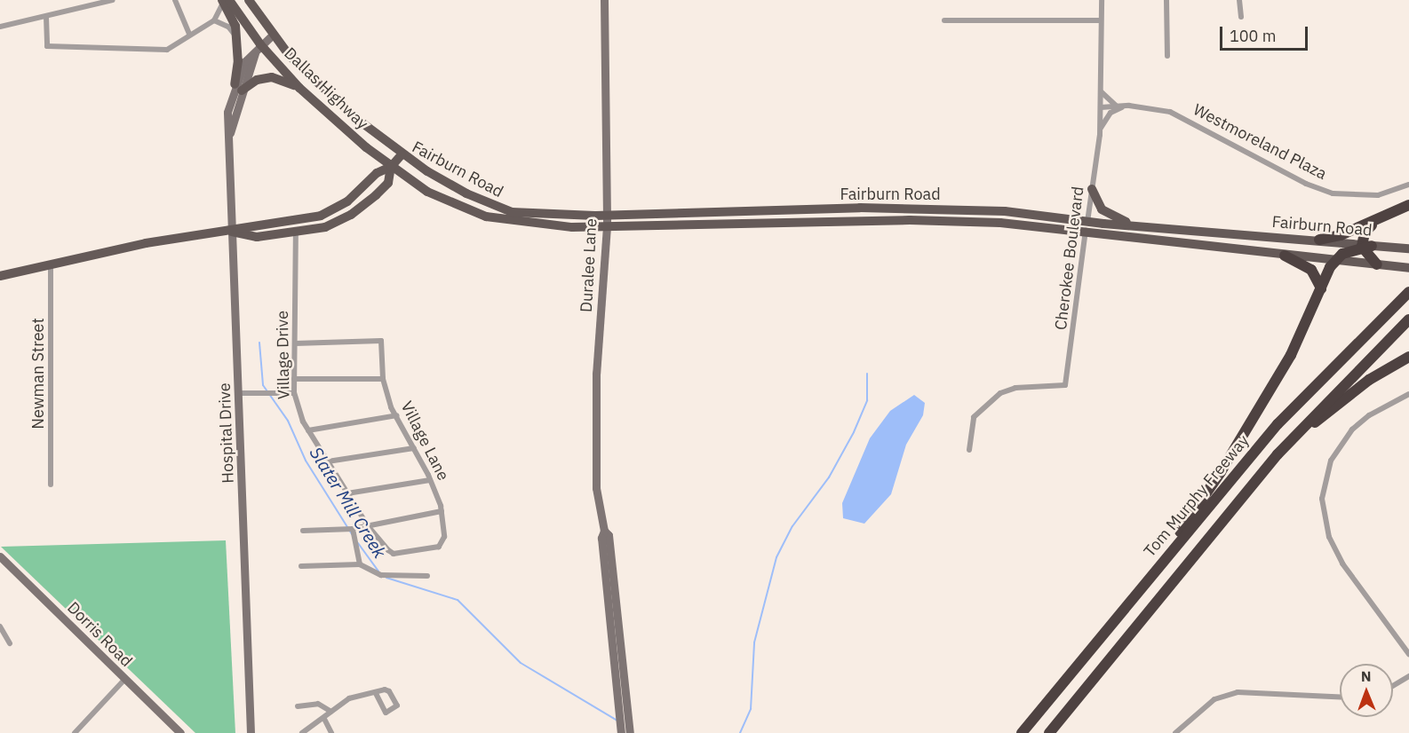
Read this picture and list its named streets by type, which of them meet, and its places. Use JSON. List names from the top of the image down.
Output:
{
  "streets": {
    "highway": ["Tom Murphy Freeway"],
    "main road": ["Dallas Highway", "Fairburn Road"],
    "street": [
      "Westmoreland Plaza",
      "Cherokee Boulevard",
      "Duralee Lane",
      "Village Drive",
      "Newman Street",
      "Hospital Drive",
      "Village Lane",
      "Dorris Road"
    ]
  },
  "crossings": [
    ["Dallas Highway", "Fairburn Road"],
    ["Dallas Highway", "Hospital Drive"],
    ["Westmoreland Plaza", "Cherokee Boulevard"],
    ["Fairburn Road", "Cherokee Boulevard"],
    ["Fairburn Road", "Duralee Lane"],
    ["Fairburn Road", "Village Drive"],
    ["Fairburn Road", "Newman Street"],
    ["Fairburn Road", "Hospital Drive"],
    ["Village Drive", "Village Lane"]
  ],
  "water": ["Slater Mill Creek"],
  "scale_bar": "100 m",
  "north": "top"
}
